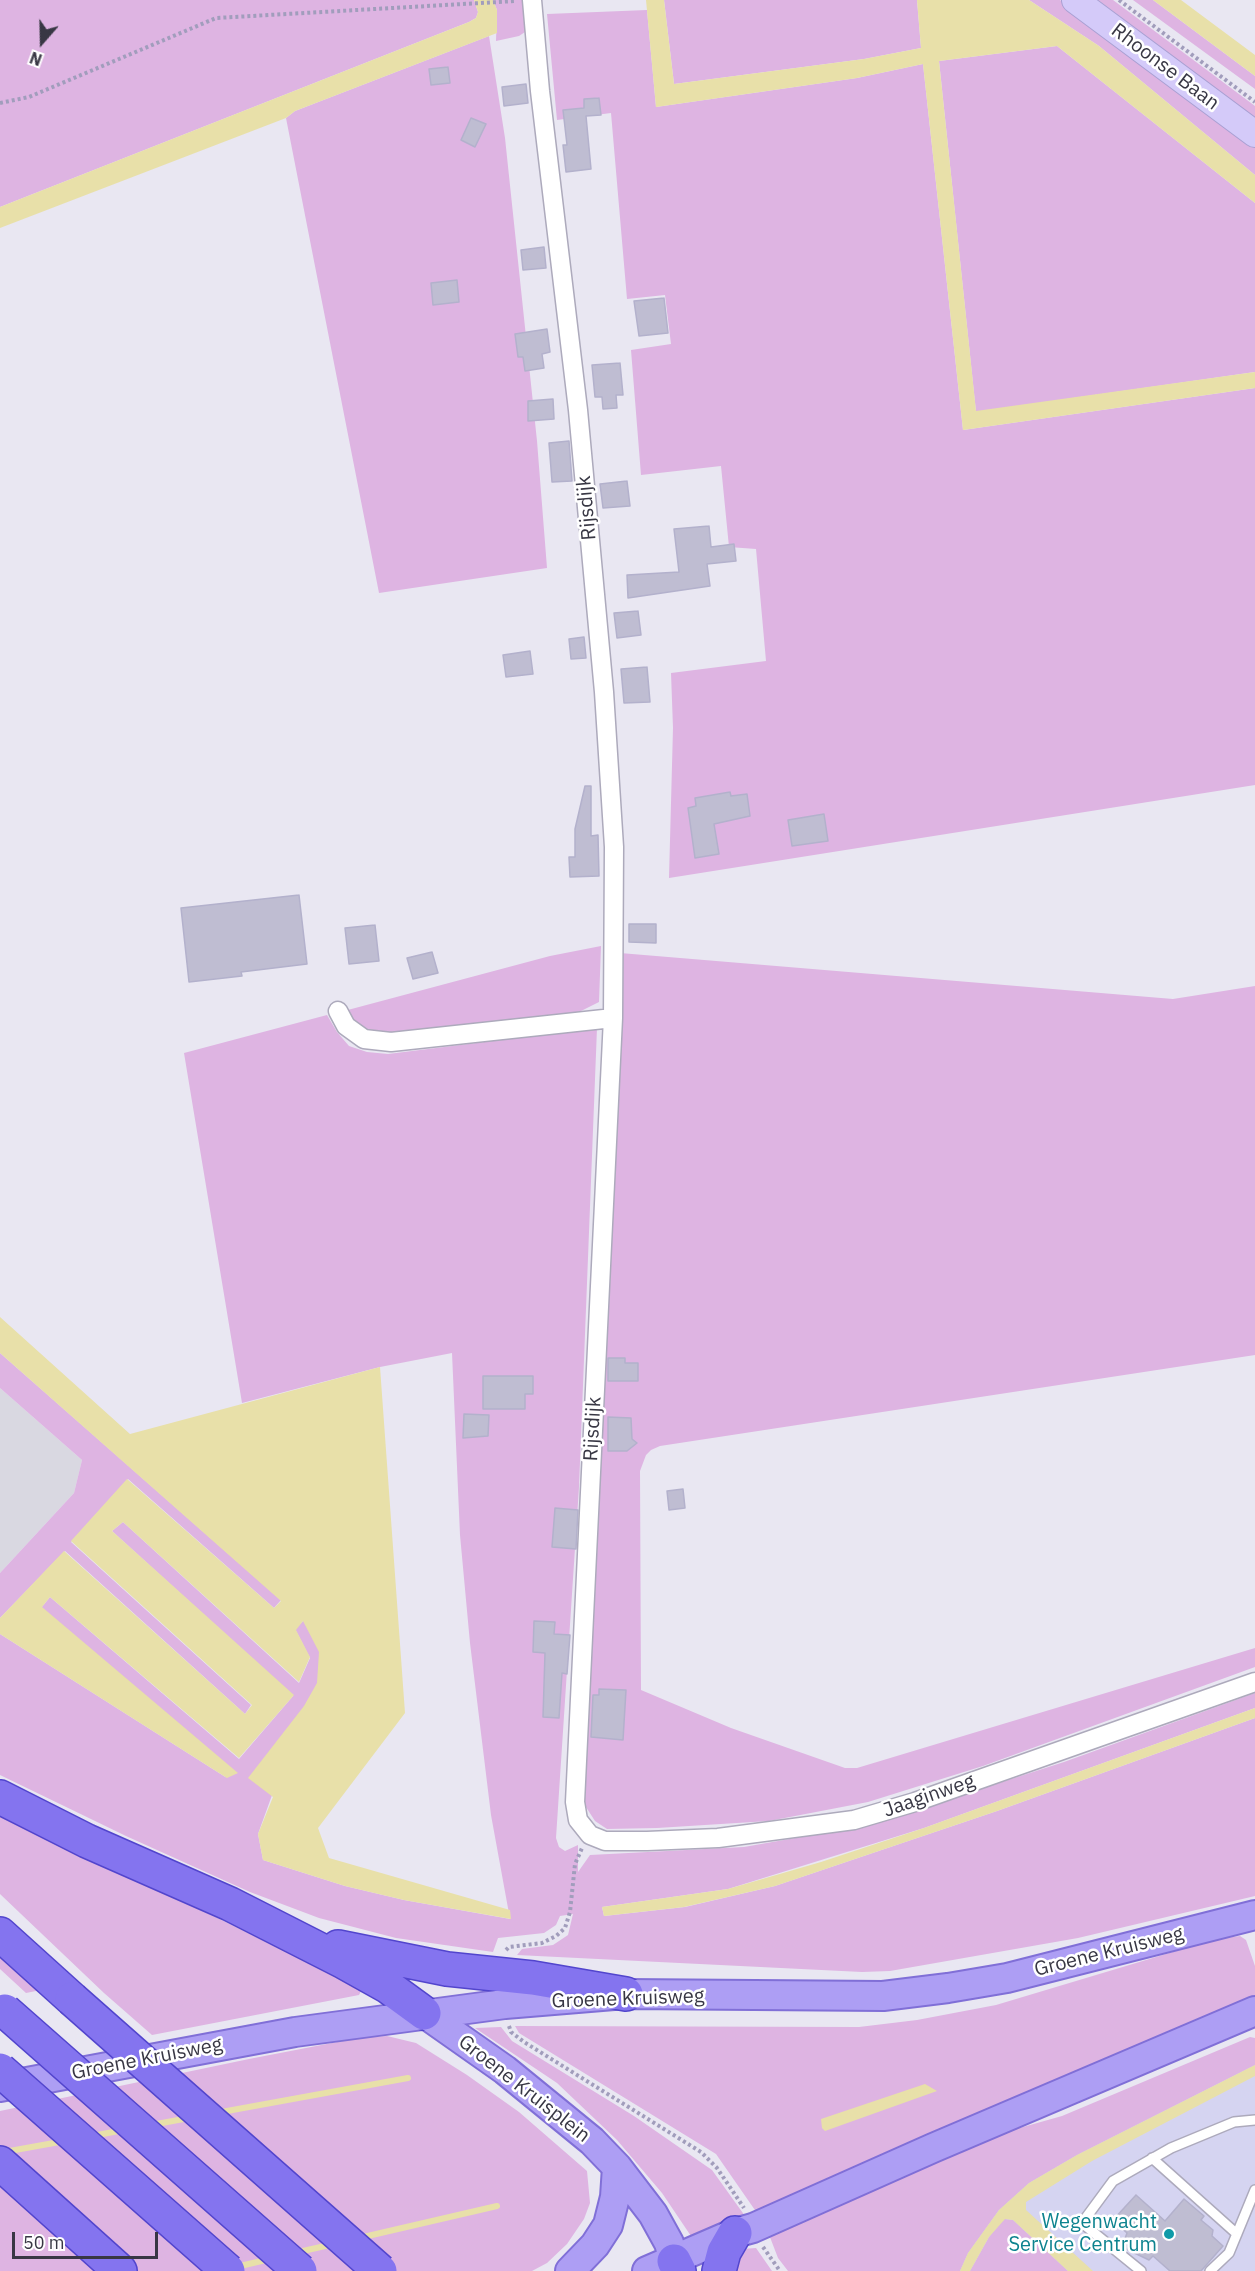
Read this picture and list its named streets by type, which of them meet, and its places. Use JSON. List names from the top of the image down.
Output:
{
  "streets": {
    "main road": ["Rhoonse Baan", "Groene Kruisweg", "Groene Kruisplein"],
    "street": ["Rijsdijk", "Jaaginweg"]
  },
  "crossings": [
    ["Rijsdijk", "Jaaginweg"],
    ["Groene Kruisweg", "Groene Kruisplein"]
  ],
  "places": ["Wegenwacht Service Centrum"],
  "scale_bar": "50 m",
  "north": "bottom"
}
